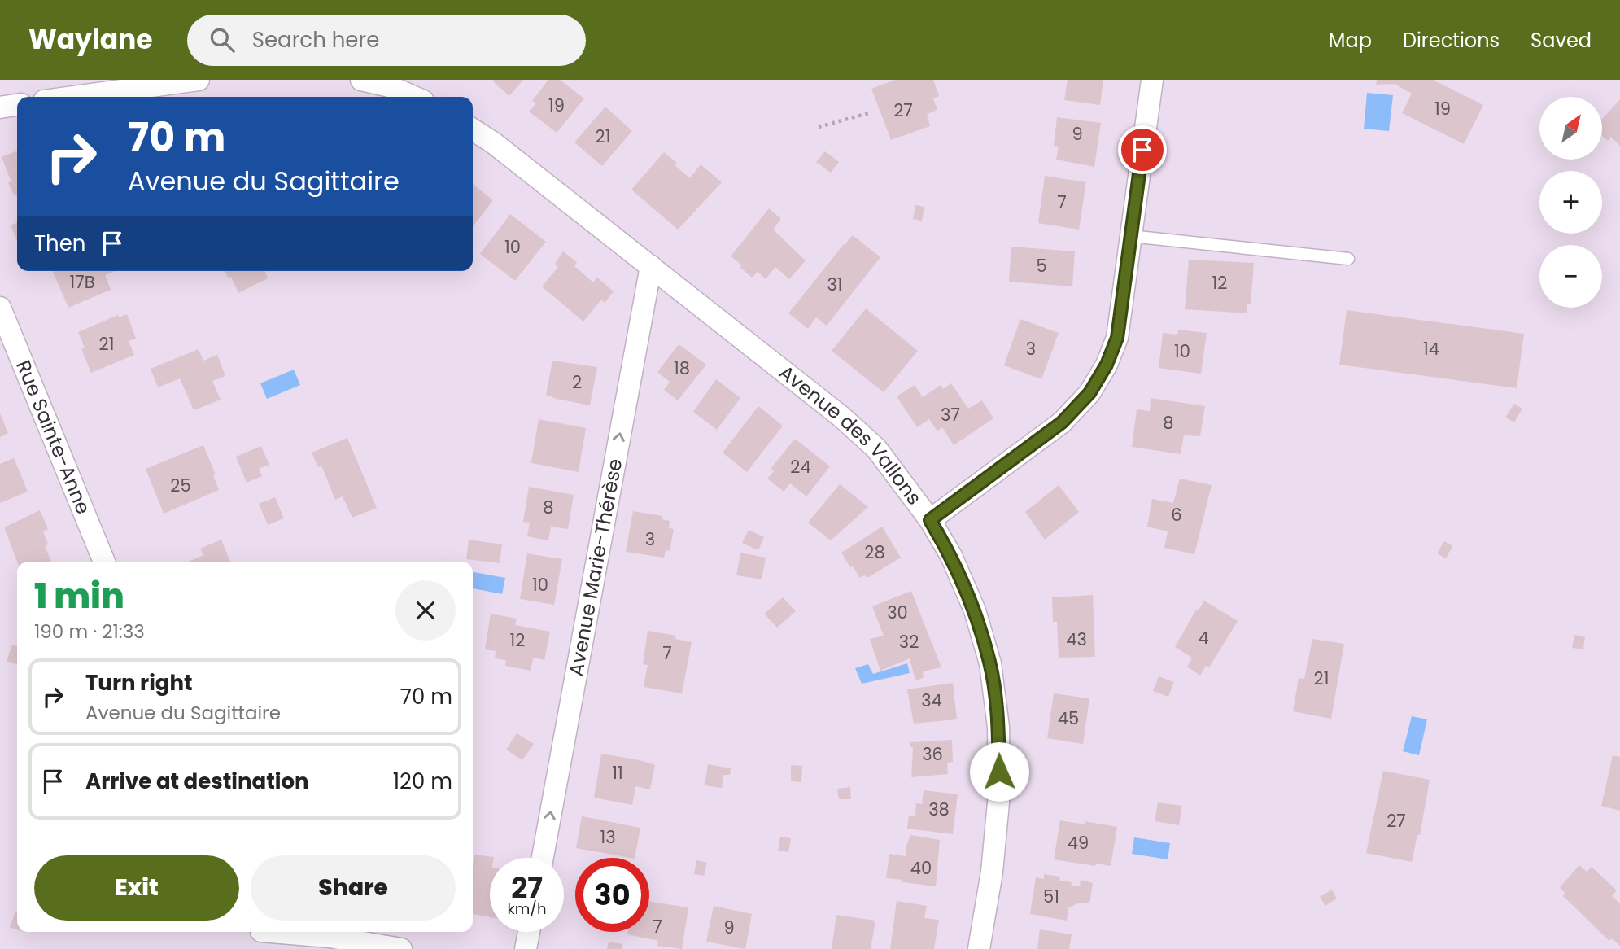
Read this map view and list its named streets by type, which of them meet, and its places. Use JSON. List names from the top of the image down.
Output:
{
  "streets": {
    "street": ["Rue Sainte-Anne", "Avenue des Vallons", "Avenue Marie-Thérèse"]
  },
  "crossings": [
    ["Avenue des Vallons", "Avenue Marie-Thérèse"]
  ],
  "one_way": ["Avenue Marie-Thérèse"],
  "house_numbers": [
    "19",
    "19",
    "27",
    "9",
    "21",
    "7",
    "10",
    "5",
    "17B",
    "12",
    "31",
    "21",
    "3",
    "14",
    "10",
    "18",
    "2",
    "37",
    "8",
    "24",
    "25",
    "8",
    "6",
    "3",
    "28",
    "10",
    "30",
    "4",
    "43",
    "12",
    "32",
    "7",
    "21",
    "34",
    "45",
    "36",
    "11",
    "38",
    "27",
    "13",
    "49",
    "40",
    "51",
    "7",
    "9"
  ],
  "north": "top right",
  "page": {
    "header": "Waylane",
    "search": "Search here",
    "nav": ["Map", "Directions", "Saved"],
    "map_buttons": ["+", "−"],
    "turn": ["70 m", "Avenue du Sagittaire"],
    "then": "Then",
    "heading": ["1 min", "190 m · 21:33"],
    "list": [
      {
        "name": "Turn right",
        "note": "Avenue du Sagittaire",
        "value": "70 m"
      },
      {
        "name": "Arrive at destination",
        "value": "120 m"
      }
    ],
    "buttons": ["Exit", "Share"],
    "speed": "27 km/h",
    "limit": "30"
  }
}
